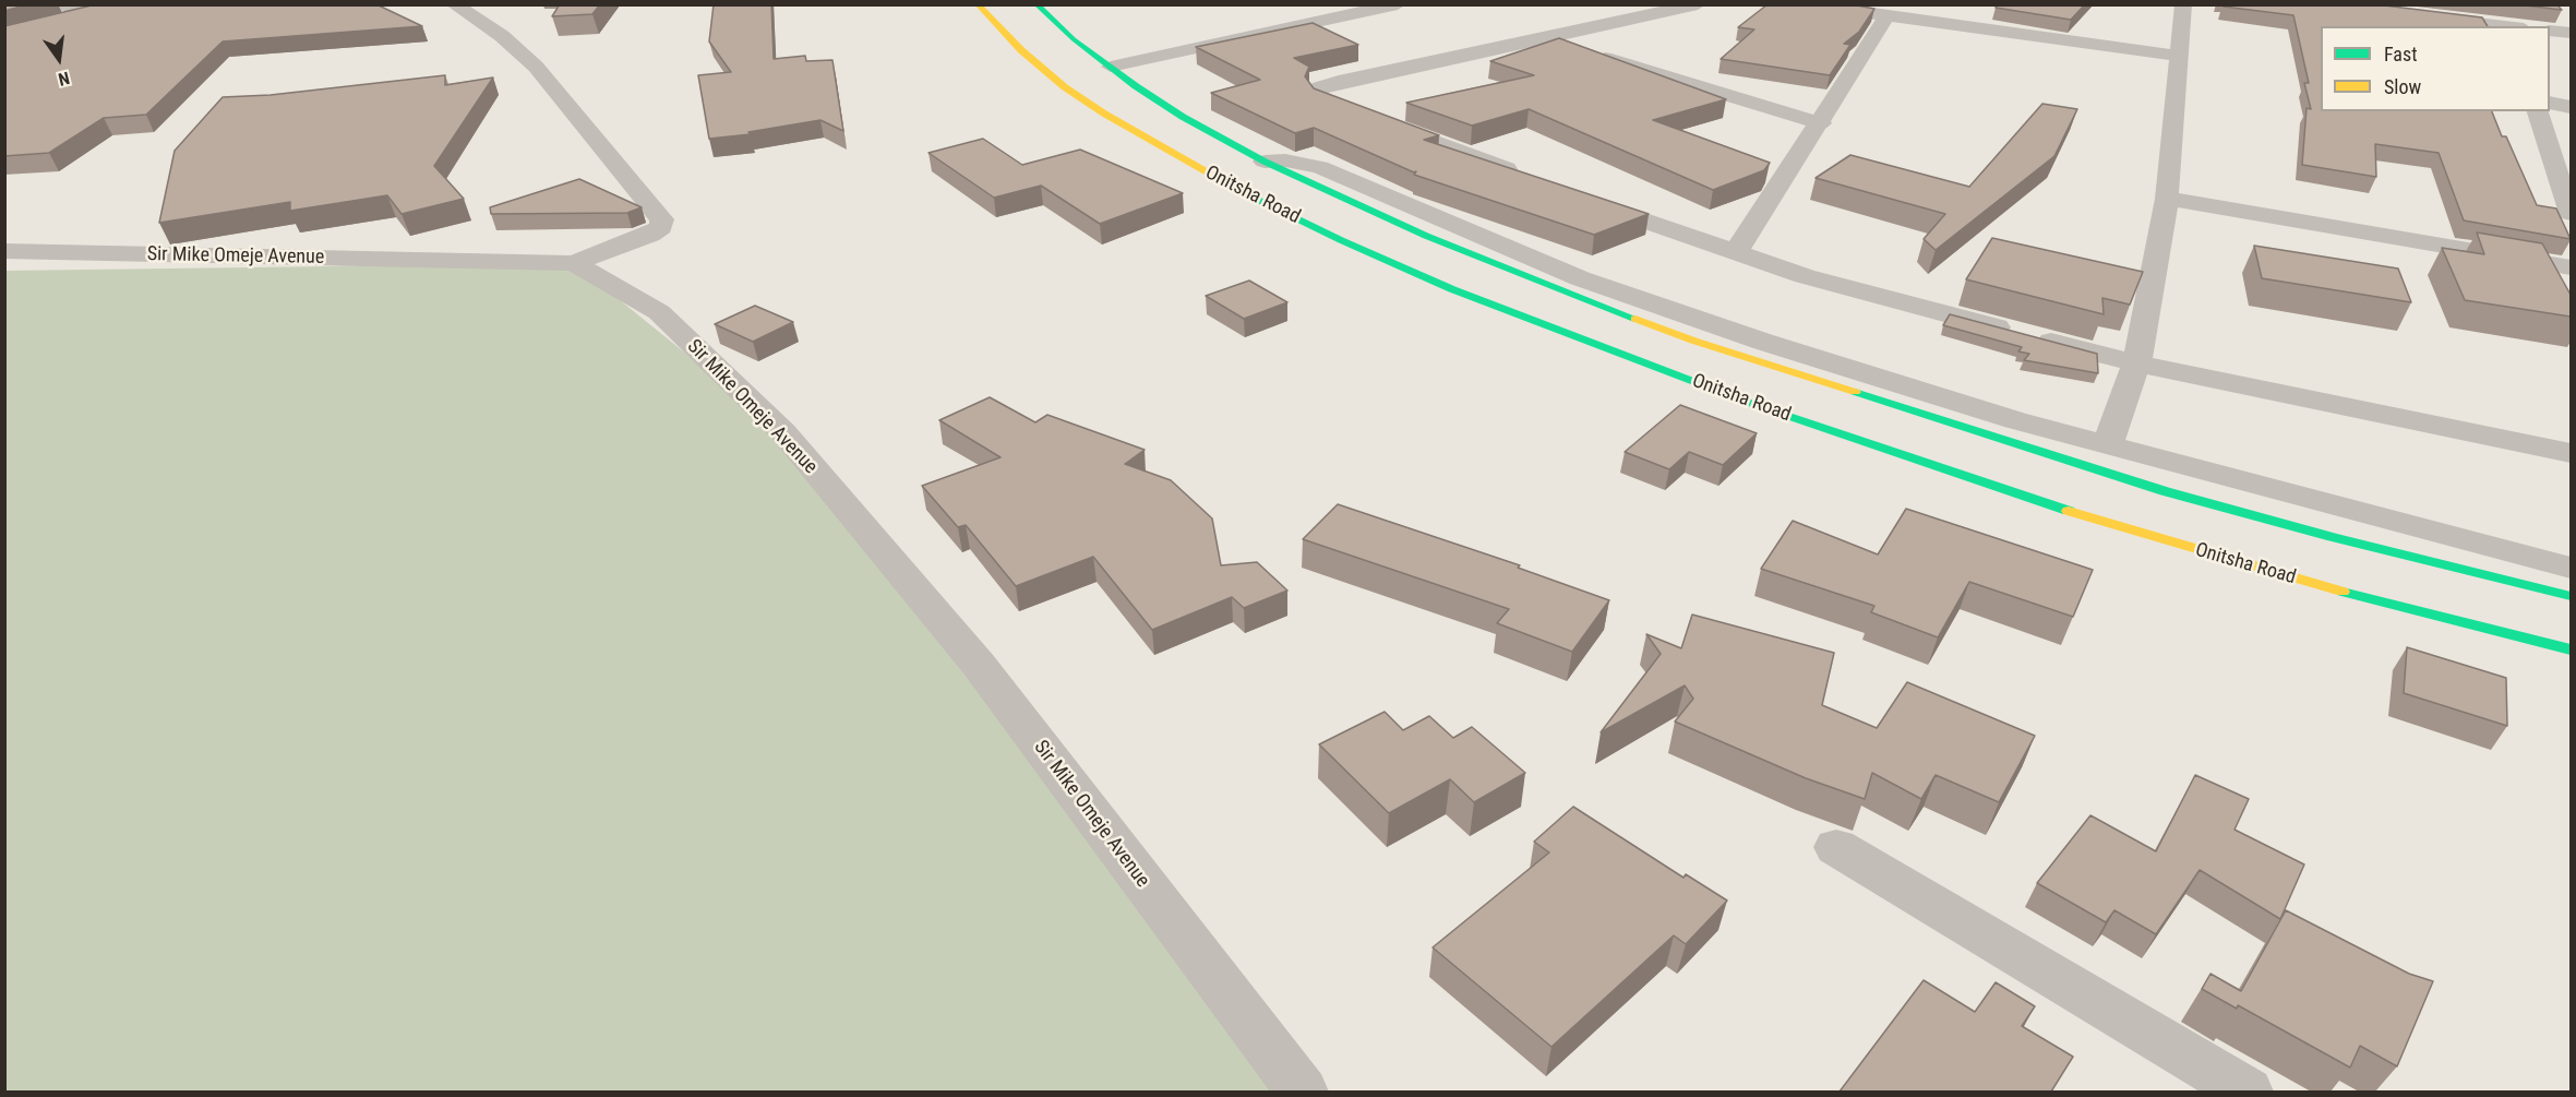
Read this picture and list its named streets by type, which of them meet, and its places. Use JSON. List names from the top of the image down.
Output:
{
  "streets": {
    "main road": ["Onitsha Road"],
    "street": ["Sir Mike Omeje Avenue"]
  },
  "legend": ["Fast", "Slow"],
  "north": "bottom"
}
